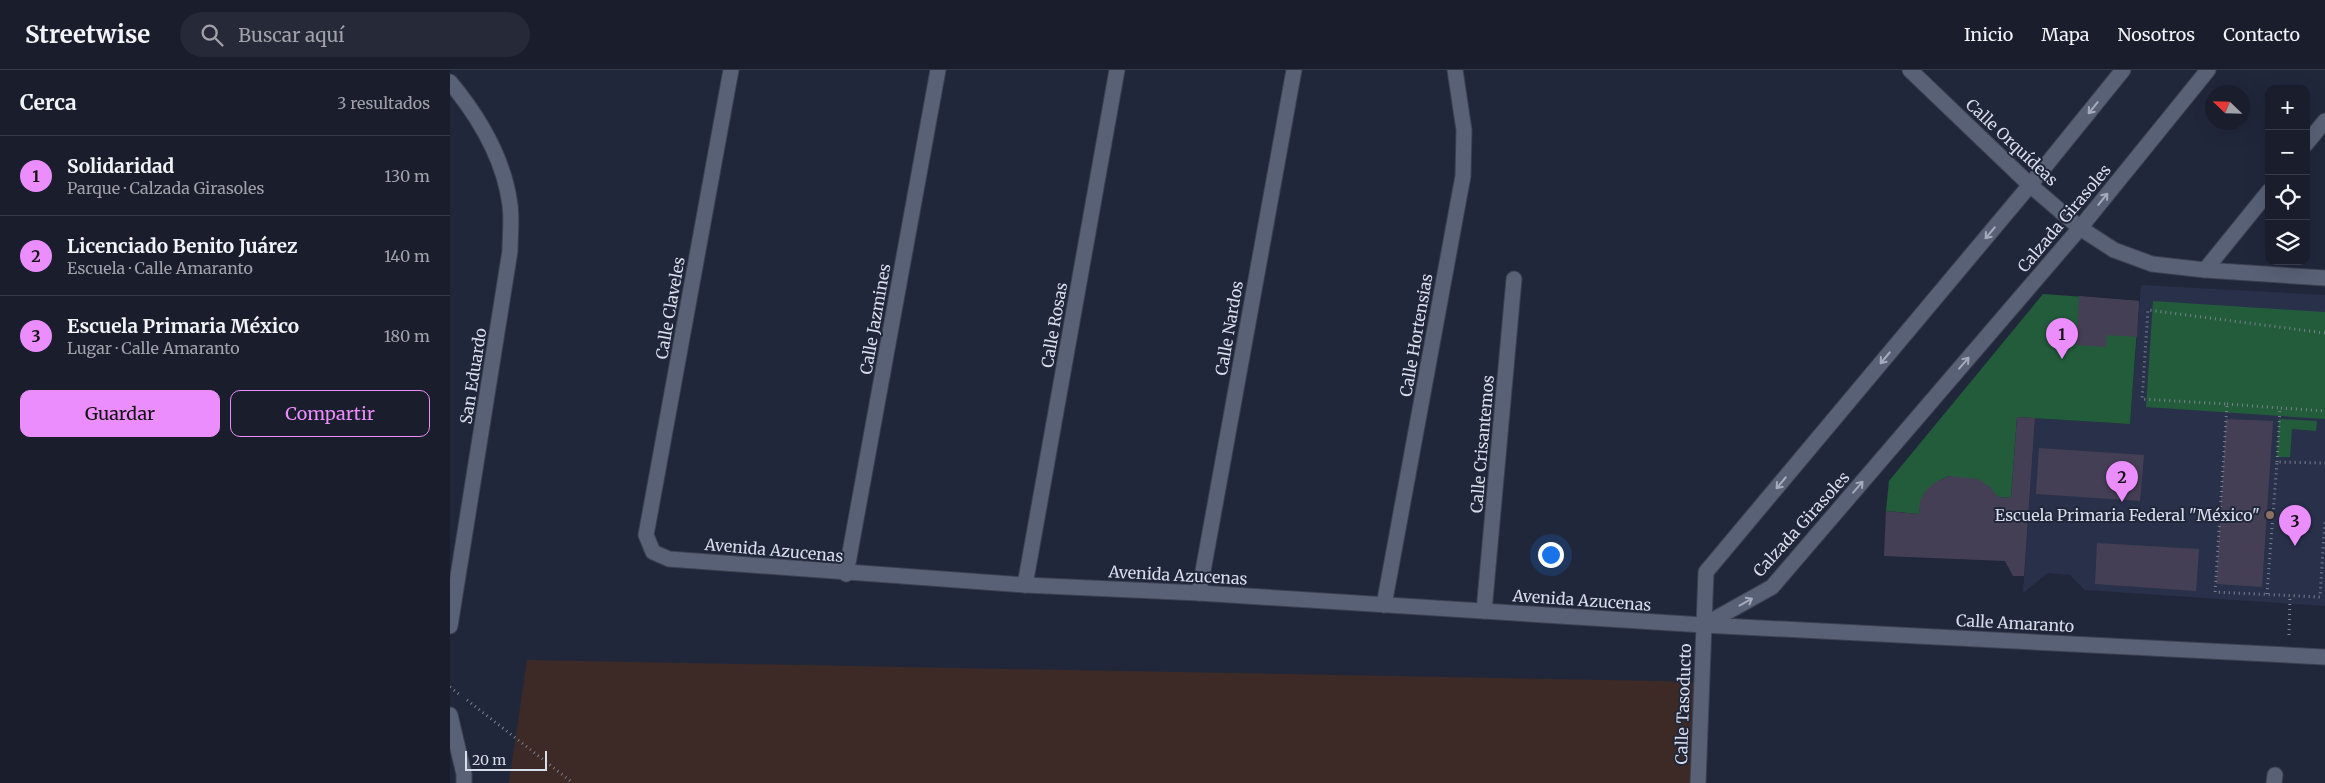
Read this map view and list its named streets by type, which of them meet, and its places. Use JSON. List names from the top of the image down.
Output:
{
  "streets": {
    "street": [
      "Calle Orquídeas",
      "Calzada Girasoles",
      "Calle Claveles",
      "Calle Jazmines",
      "Calle Rosas",
      "Calle Nardos",
      "Calle Hortensias",
      "San Eduardo",
      "Calle Crisantemos",
      "Avenida Azucenas",
      "Calle Amaranto",
      "Calle Tasoducto"
    ]
  },
  "crossings": [
    ["Calle Orquídeas", "Calzada Girasoles"],
    ["Calzada Girasoles", "Avenida Azucenas"],
    ["Calzada Girasoles", "Calle Amaranto"],
    ["Calzada Girasoles", "Calle Tasoducto"],
    ["Calle Claveles", "Avenida Azucenas"],
    ["Calle Jazmines", "Avenida Azucenas"],
    ["Calle Rosas", "Avenida Azucenas"],
    ["Calle Nardos", "Avenida Azucenas"],
    ["Calle Hortensias", "Avenida Azucenas"],
    ["Calle Crisantemos", "Avenida Azucenas"],
    ["Avenida Azucenas", "Calle Amaranto"],
    ["Avenida Azucenas", "Calle Tasoducto"],
    ["Calle Amaranto", "Calle Tasoducto"]
  ],
  "places": ["Escuela Primaria Federal \"México\""],
  "scale_bar": "20 m",
  "north": "top left",
  "page": {
    "header": "Streetwise",
    "search": "Buscar aquí",
    "nav": [
      "Inicio",
      "Mapa",
      "Nosotros",
      "Contacto"
    ],
    "heading": ["Cerca", "3 resultados"],
    "map_buttons": ["+", "−"],
    "list": [
      {
        "mark": "1",
        "name": "Solidaridad",
        "note": "Parque · Calzada Girasoles",
        "value": "130 m"
      },
      {
        "mark": "2",
        "name": "Licenciado Benito Juárez",
        "note": "Escuela · Calle Amaranto",
        "value": "140 m"
      },
      {
        "mark": "3",
        "name": "Escuela Primaria México",
        "note": "Lugar · Calle Amaranto",
        "value": "180 m"
      }
    ],
    "pins": ["1", "2", "3"],
    "buttons": ["Guardar", "Compartir"],
    "scale": "20 m"
  }
}
